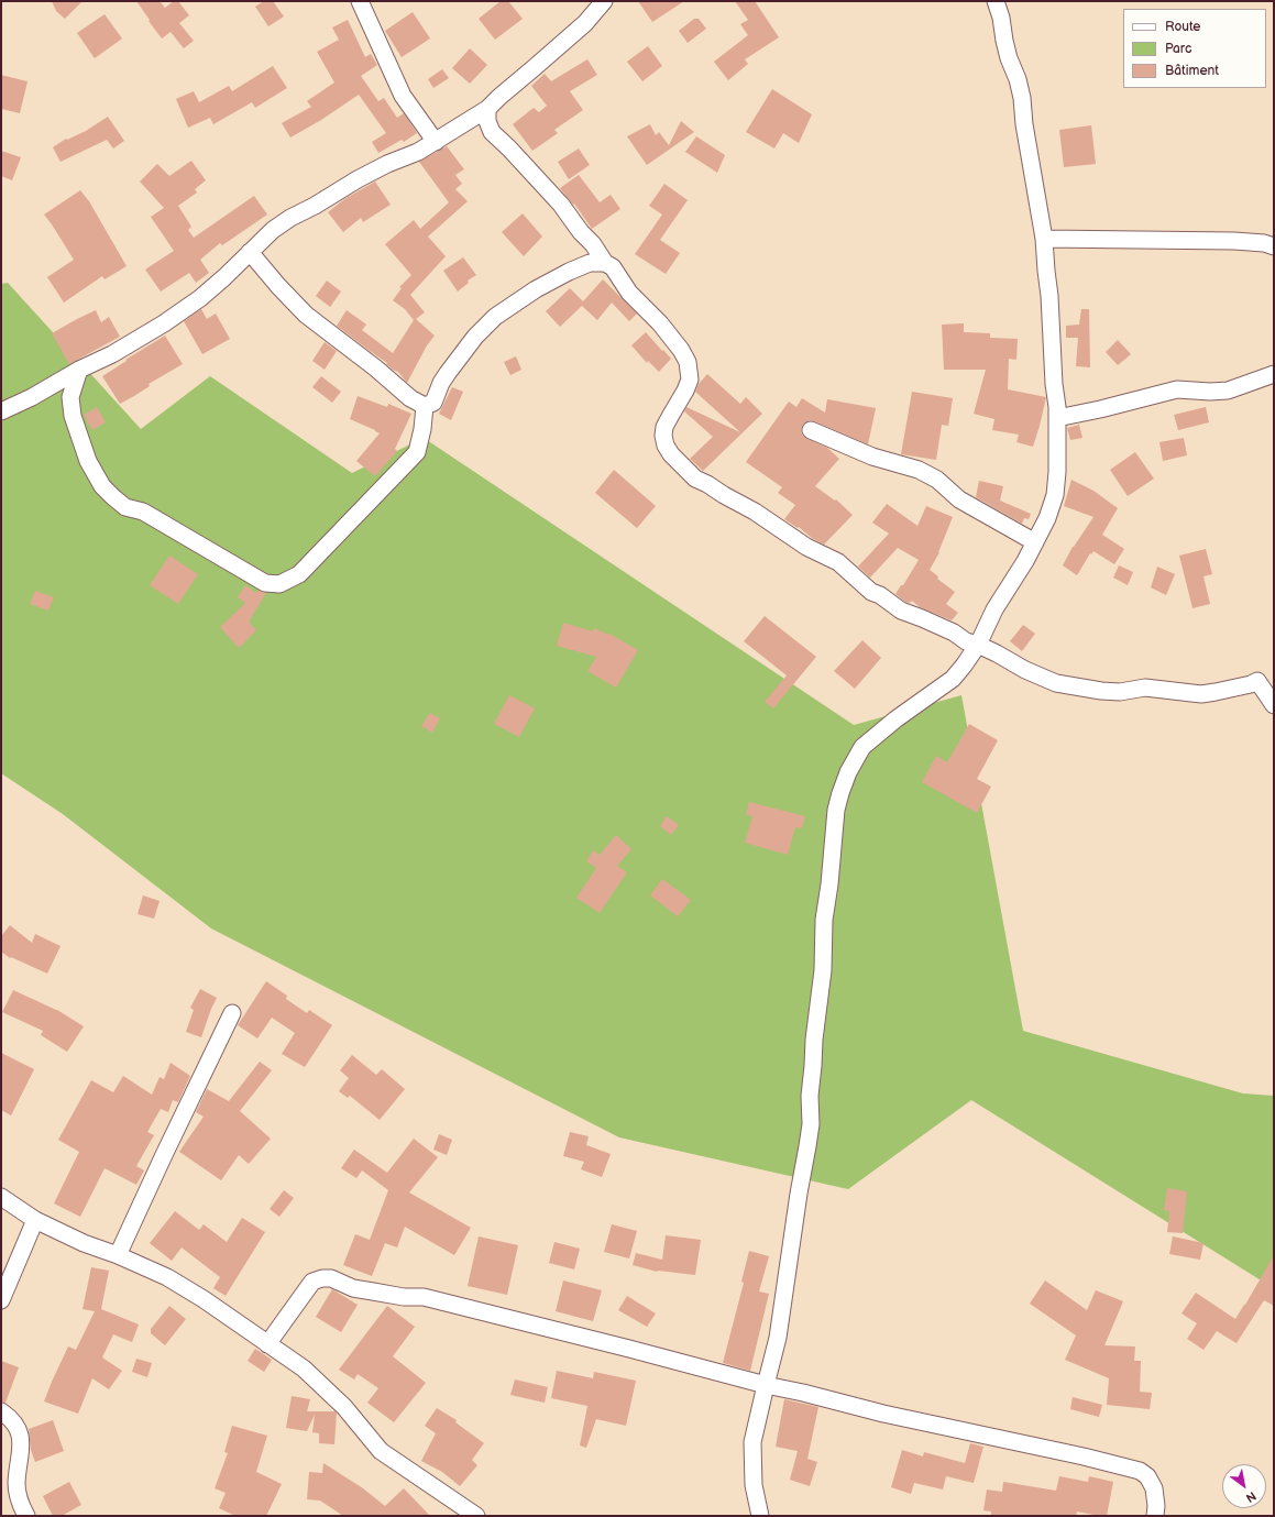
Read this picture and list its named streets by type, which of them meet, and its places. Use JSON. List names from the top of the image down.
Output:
{
  "legend": ["Route", "Parc", "Bâtiment"],
  "north": "bottom right"
}
